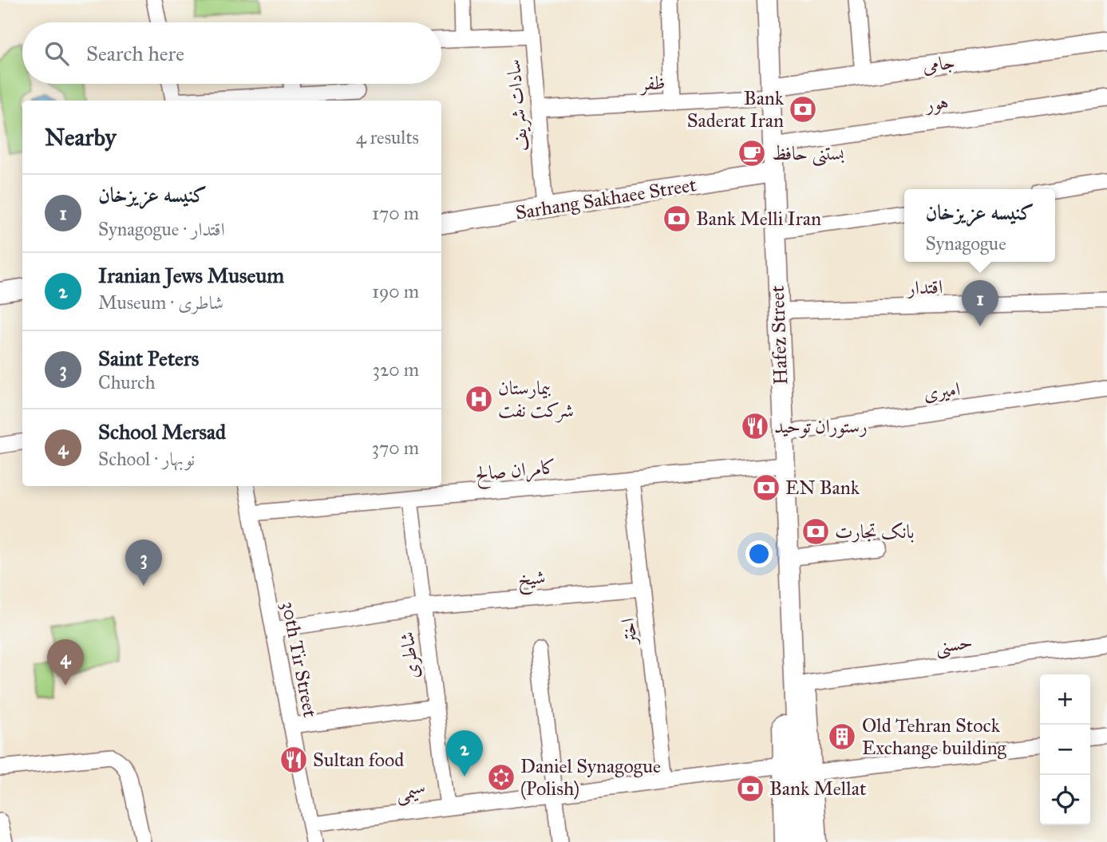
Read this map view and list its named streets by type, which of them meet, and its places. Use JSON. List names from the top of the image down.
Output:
{
  "streets": {
    "main road": ["جامی", "Sarhang Sakhaee Street", "Hafez Street"],
    "street": [
      "ظفر",
      "هور",
      "سادات شریف",
      "اقتدار",
      "امیری",
      "کامران صالح",
      "شیخ",
      "اختر",
      "حسنی",
      "شاطری",
      "30th Tir Street",
      "سیمی"
    ]
  },
  "crossings": [
    ["جامی", "ظفر"],
    ["جامی", "Hafez Street"],
    ["ظفر", "سادات شریف"],
    ["ظفر", "Hafez Street"],
    ["هور", "Hafez Street"],
    ["سادات شریف", "Sarhang Sakhaee Street"],
    ["Sarhang Sakhaee Street", "Hafez Street"],
    ["اقتدار", "Hafez Street"],
    ["Hafez Street", "امیری"],
    ["Hafez Street", "کامران صالح"],
    ["Hafez Street", "حسنی"],
    ["Hafez Street", "سیمی"],
    ["کامران صالح", "اختر"],
    ["کامران صالح", "شاطری"],
    ["کامران صالح", "30th Tir Street"],
    ["شیخ", "اختر"],
    ["شیخ", "شاطری"],
    ["شیخ", "30th Tir Street"],
    ["اختر", "سیمی"],
    ["شاطری", "سیمی"],
    ["30th Tir Street", "سیمی"]
  ],
  "places": {
    "bank": [
      "Bank Saderat Iran",
      "Bank Melli Iran",
      "EN Bank",
      "بانک تجارت",
      "Bank Mellat"
    ],
    "cafe": ["بستنی حافظ"],
    "hospital": ["بیمارستان شرکت نفت"],
    "restaurant": ["رستوران توحید", "Sultan food"],
    "building": ["Old Tehran Stock Exchange building"],
    "synagogue": ["Daniel Synagogue (Polish)"]
  },
  "page": {
    "search": "Search here",
    "heading": ["Nearby", "4 results"],
    "list": [
      {
        "mark": "1",
        "name": "کنیسه عزیزخان",
        "note": "Synagogue · اقتدار",
        "value": "170 m"
      },
      {
        "mark": "2",
        "name": "Iranian Jews Museum",
        "note": "Museum · شاطری",
        "value": "190 m"
      },
      {
        "mark": "3",
        "name": "Saint Peters",
        "note": "Church",
        "value": "320 m"
      },
      {
        "mark": "4",
        "name": "School Mersad",
        "note": "School · نوبهار",
        "value": "370 m"
      }
    ],
    "popup": ["کنیسه عزیزخان", "Synagogue"],
    "pins": [
      "1",
      "3",
      "4",
      "2"
    ],
    "map_buttons": ["+", "−"]
  }
}
